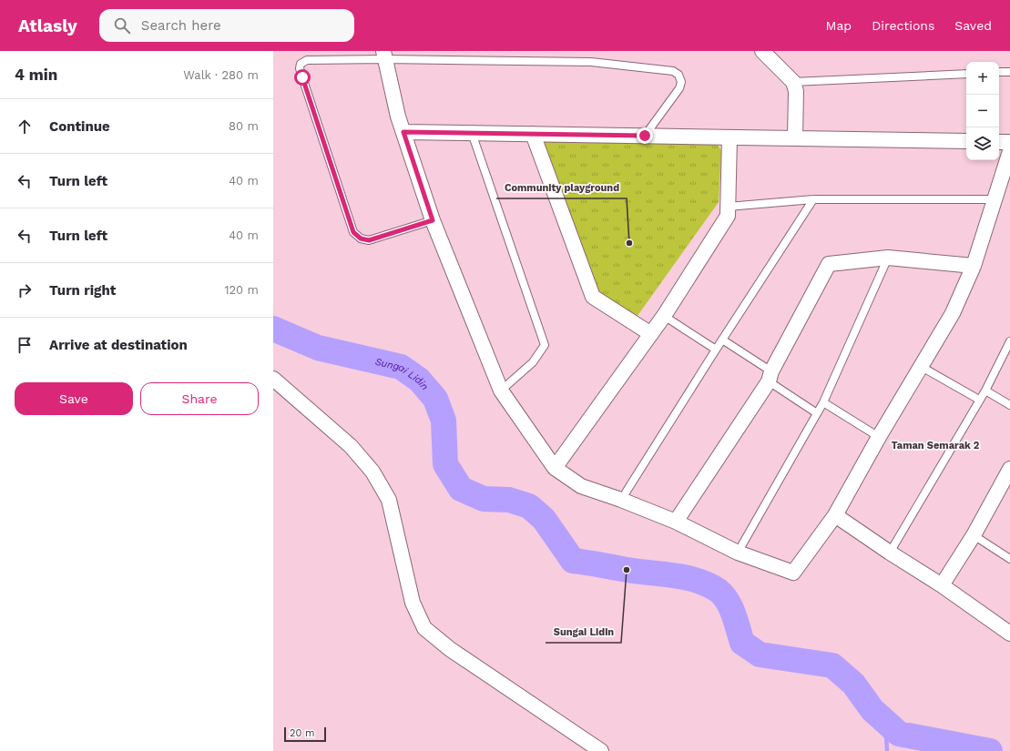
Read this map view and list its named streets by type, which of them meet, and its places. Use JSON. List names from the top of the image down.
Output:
{
  "districts": ["Taman Semarak 2"],
  "water": ["Sungai Lidin"],
  "places": ["Community playground", "Sungai Lidin"],
  "scale_bar": "20 m",
  "page": {
    "header": "Atlasly",
    "search": "Search here",
    "nav": ["Map", "Directions", "Saved"],
    "heading": ["4 min", "Walk · 280 m"],
    "map_buttons": ["+", "−"],
    "list": [
      ["Continue", "80 m"],
      ["Turn left", "40 m"],
      ["Turn left", "40 m"],
      ["Turn right", "120 m"],
      "Arrive at destination"
    ],
    "buttons": ["Save", "Share"],
    "scale": "20 m"
  }
}
